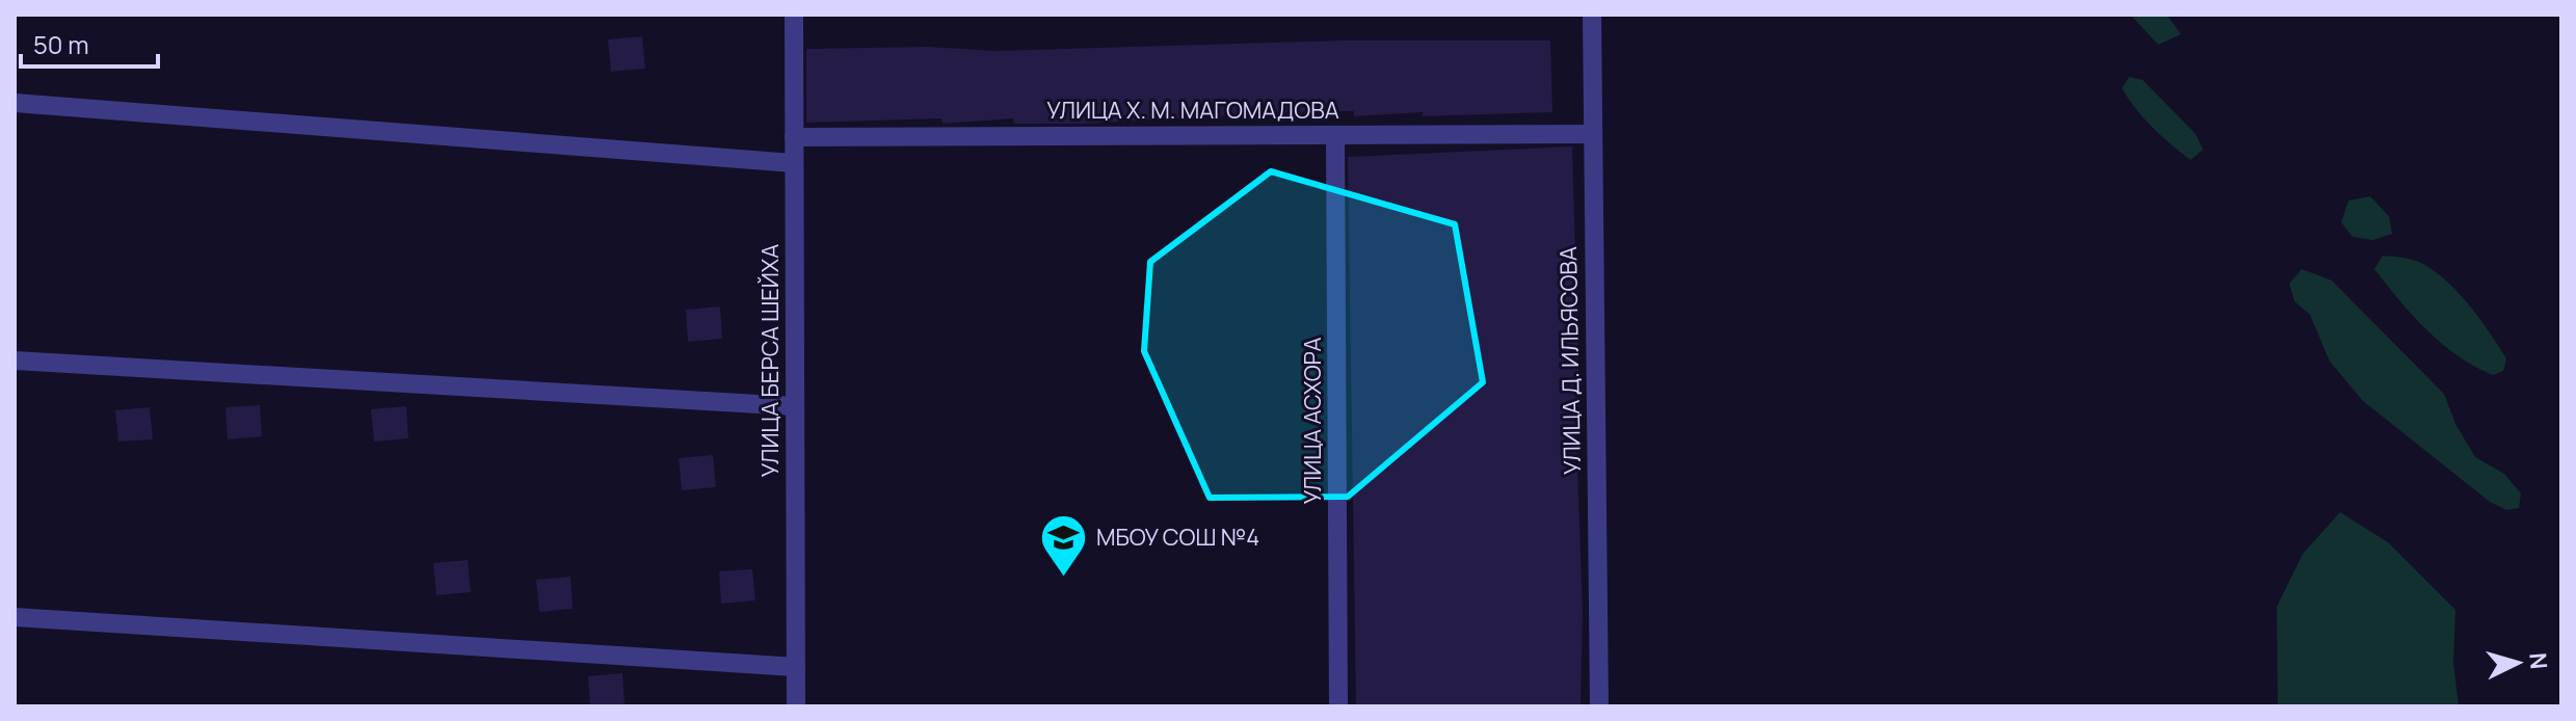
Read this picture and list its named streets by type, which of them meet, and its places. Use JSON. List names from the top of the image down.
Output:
{
  "streets": {
    "street": [
      "УЛИЦА Х. М. МАГОМАДОВА",
      "УЛИЦА БЕРСА ШЕЙХА",
      "УЛИЦА Д. ИЛЬЯСОВА",
      "УЛИЦА АСХОРА"
    ]
  },
  "crossings": [
    ["УЛИЦА Х. М. МАГОМАДОВА", "УЛИЦА БЕРСА ШЕЙХА"],
    ["УЛИЦА Х. М. МАГОМАДОВА", "УЛИЦА Д. ИЛЬЯСОВА"],
    ["УЛИЦА Х. М. МАГОМАДОВА", "УЛИЦА АСХОРА"]
  ],
  "places": {
    "school or university": ["МБОУ СОШ №4"]
  },
  "scale_bar": "50 m",
  "north": "right"
}
